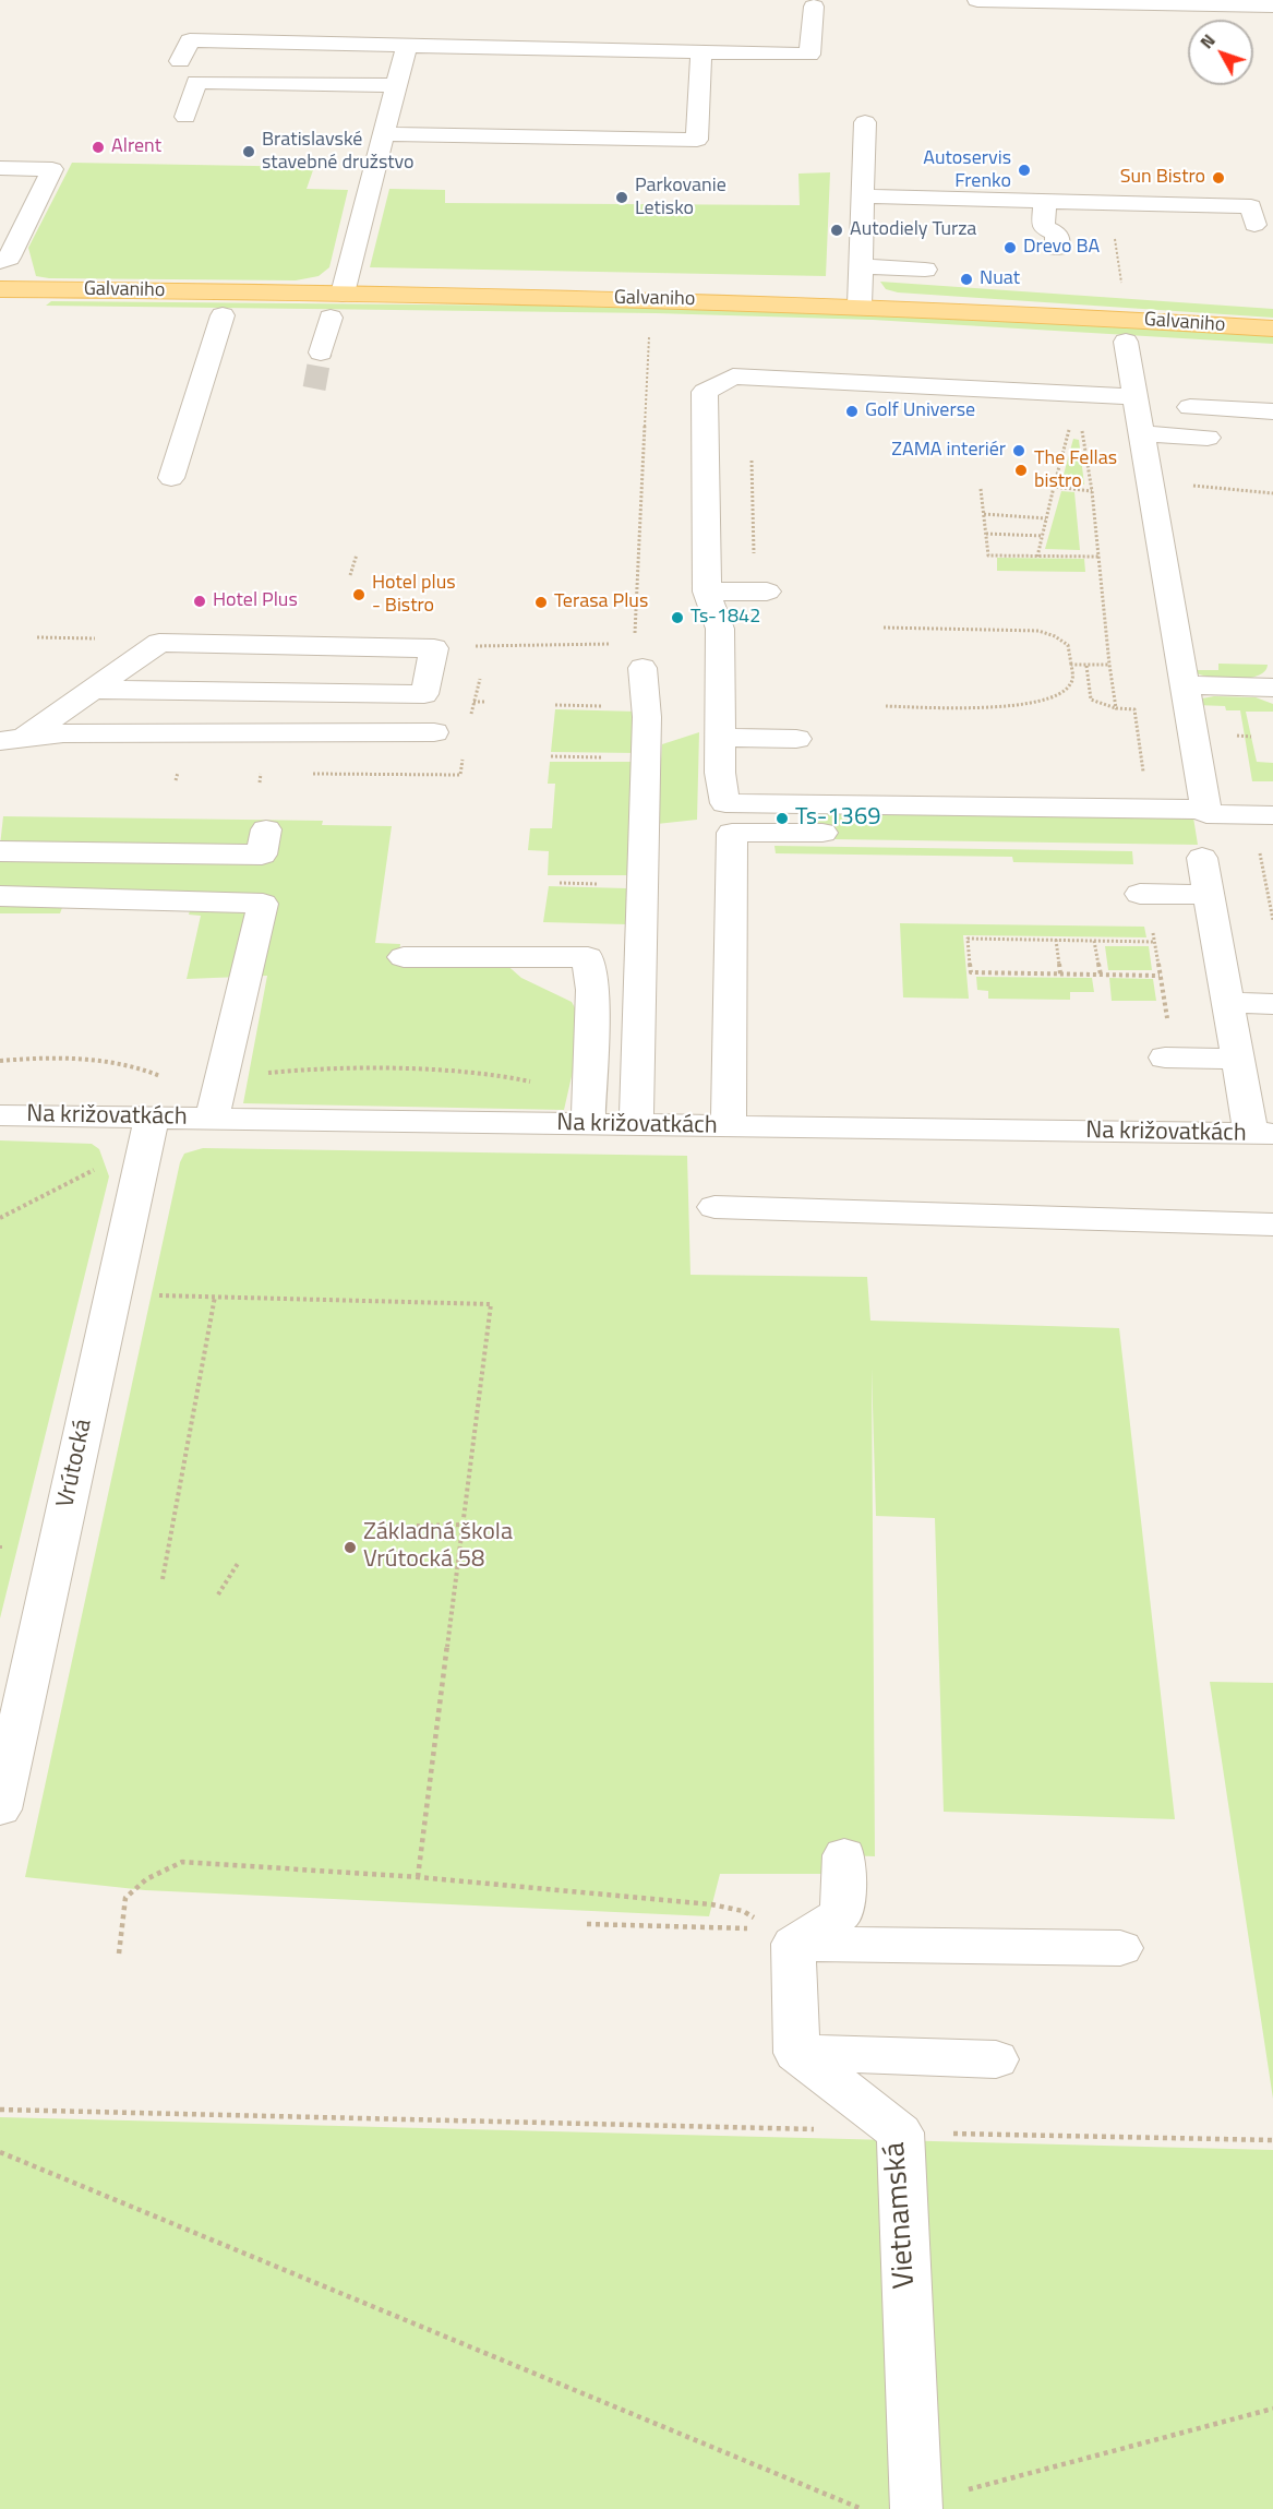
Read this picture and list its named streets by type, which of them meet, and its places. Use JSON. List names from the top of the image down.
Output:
{
  "streets": {
    "main road": ["Galvaniho"],
    "street": ["Na križovatkách", "Vrútocká", "Vietnamská"]
  },
  "crossings": [
    ["Na križovatkách", "Vrútocká"]
  ],
  "places": [
    "Alrent",
    "Bratislavské stavebné družstvo",
    "Autoservis Frenko",
    "Sun Bistro",
    "Parkovanie Letisko",
    "Autodiely Turza",
    "Drevo BA",
    "Nuat",
    "Golf Universe",
    "ZAMA interiér",
    "The Fellas bistro",
    "Hotel plus - Bistro",
    "Hotel Plus",
    "Terasa Plus",
    "Ts-1842",
    "Ts-1369",
    "Základná škola Vrútocká 58"
  ],
  "north": "top left"
}
